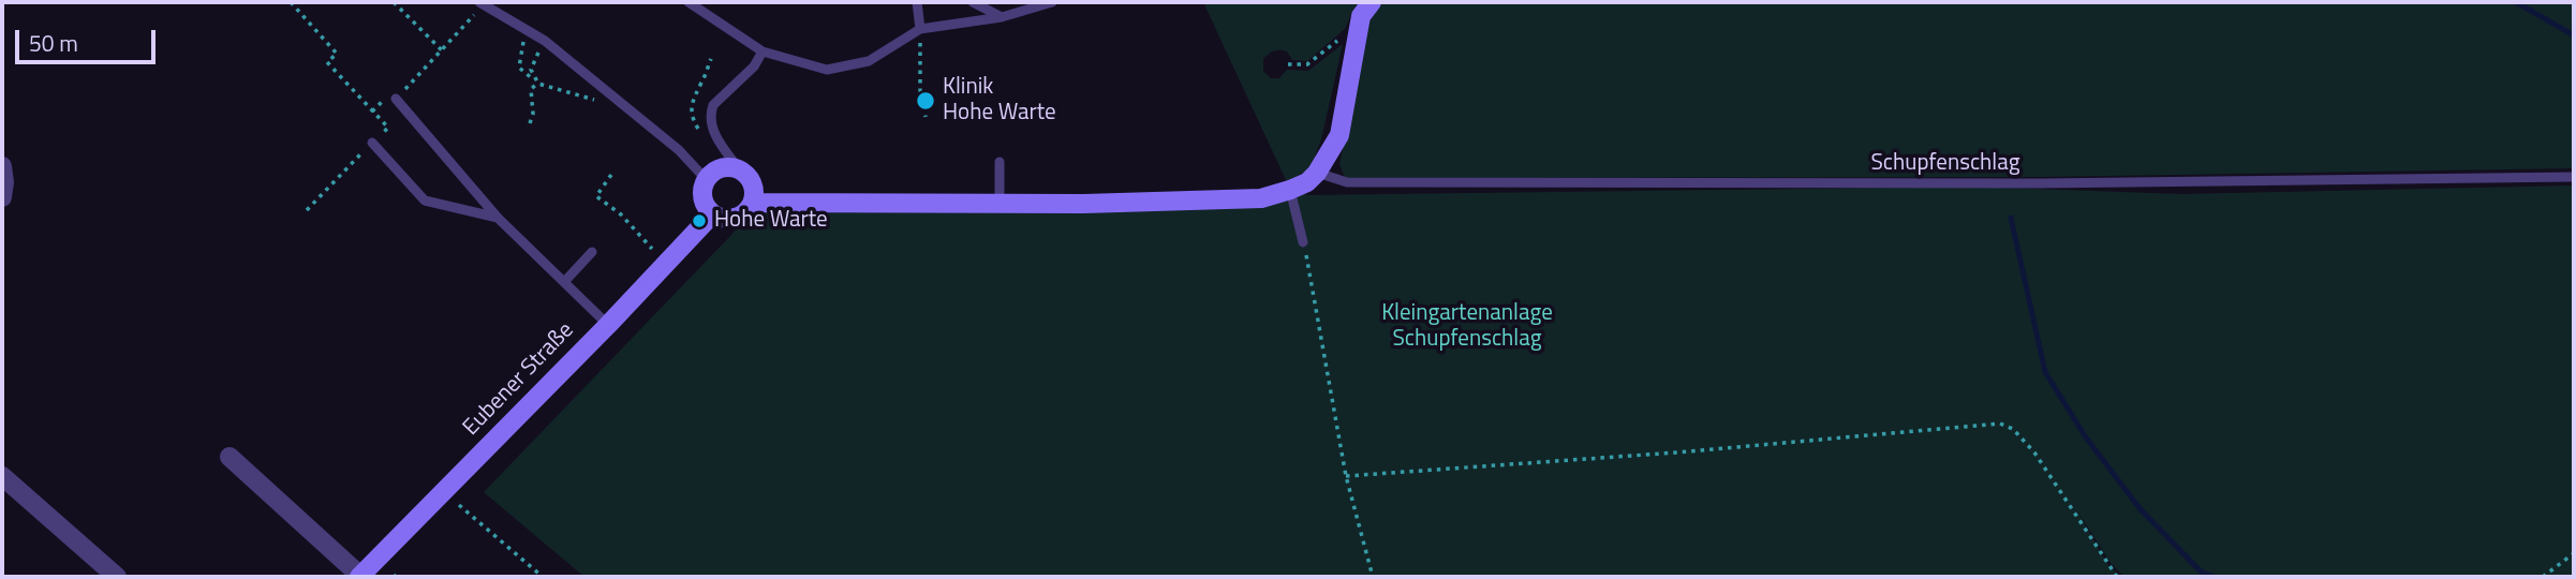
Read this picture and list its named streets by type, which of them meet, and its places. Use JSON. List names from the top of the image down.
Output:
{
  "streets": {
    "street": ["Eubener Straße"],
    "lane": ["Schupfenschlag"]
  },
  "parks": ["Kleingartenanlage Schupfenschlag"],
  "places": ["Klinik Hohe Warte", "Hohe Warte"],
  "scale_bar": "50 m"
}
